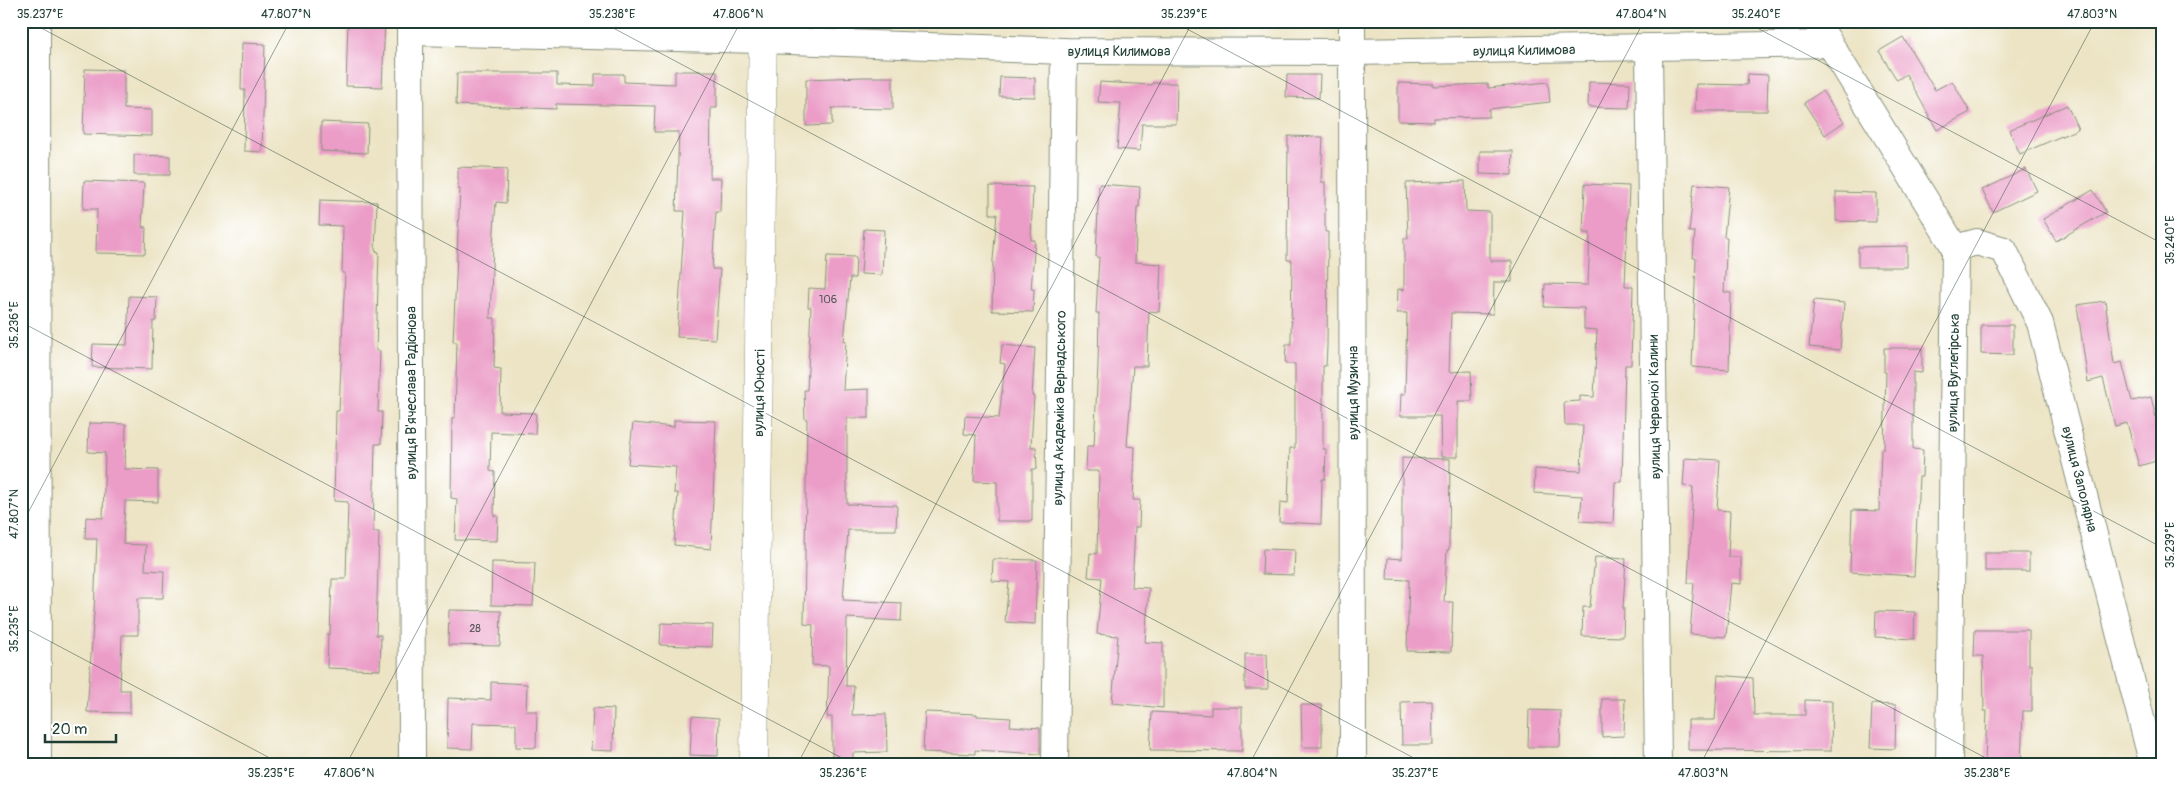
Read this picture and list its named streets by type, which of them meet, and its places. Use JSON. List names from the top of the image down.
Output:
{
  "streets": {
    "street": [
      "вулиця Килимова",
      "вулиця Вуглегірська",
      "вулиця В'ячеслава Радіонова",
      "вулиця Юності",
      "вулиця Музична",
      "вулиця Червоної Калини",
      "вулиця Академіка Вернадського",
      "вулиця Заполярна"
    ]
  },
  "crossings": [
    ["вулиця Килимова", "вулиця В'ячеслава Радіонова"],
    ["вулиця Килимова", "вулиця Юності"],
    ["вулиця Килимова", "вулиця Музична"],
    ["вулиця Килимова", "вулиця Червоної Калини"],
    ["вулиця Килимова", "вулиця Академіка Вернадського"],
    ["вулиця Вуглегірська", "вулиця Заполярна"]
  ],
  "house_numbers": ["106", "28"],
  "scale_bar": "20 m",
  "coordinates": [
    "35.237°E",
    "47.807°N",
    "35.238°E",
    "47.806°N",
    "35.239°E",
    "47.804°N",
    "35.240°E",
    "47.803°N",
    "35.236°E",
    "35.235°E"
  ]
}
